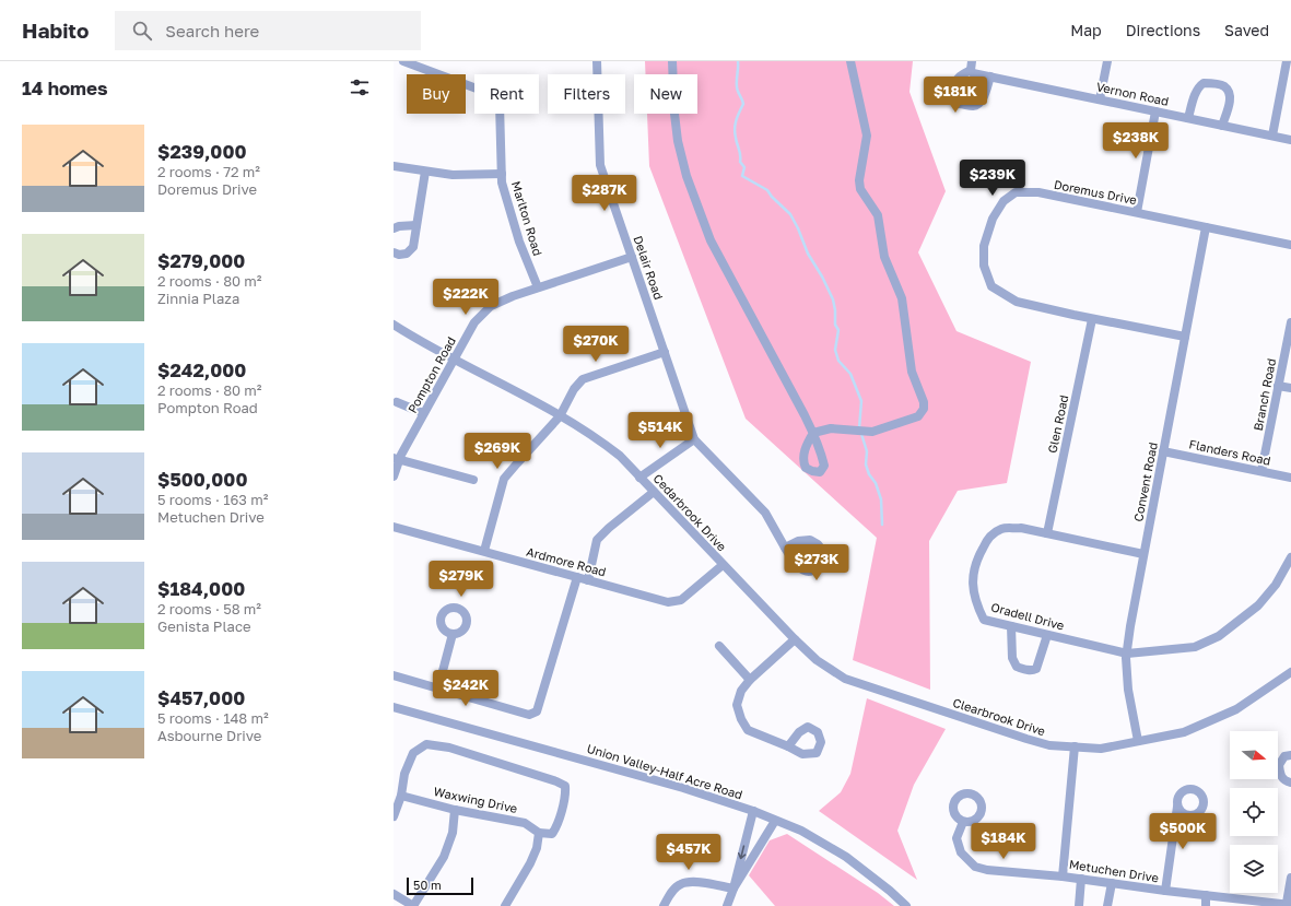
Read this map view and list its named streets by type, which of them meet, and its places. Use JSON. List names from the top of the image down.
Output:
{
  "streets": {
    "street": [
      "Vernon Road",
      "Doremus Drive",
      "Marlton Road",
      "Delair Road",
      "Pompton Road",
      "Branch Road",
      "Glen Road",
      "Flanders Road",
      "Convent Road",
      "Cedarbrook Drive",
      "Ardmore Road",
      "Oradell Drive",
      "Clearbrook Drive",
      "Union Valley-Half Acre Road",
      "Waxwing Drive",
      "Metuchen Drive"
    ]
  },
  "crossings": [
    ["Doremus Drive", "Glen Road"],
    ["Doremus Drive", "Convent Road"],
    ["Marlton Road", "Pompton Road"],
    ["Delair Road", "Pompton Road"],
    ["Pompton Road", "Cedarbrook Drive"],
    ["Branch Road", "Flanders Road"],
    ["Glen Road", "Oradell Drive"],
    ["Flanders Road", "Convent Road"],
    ["Convent Road", "Oradell Drive"],
    ["Convent Road", "Clearbrook Drive"],
    ["Cedarbrook Drive", "Ardmore Road"],
    ["Cedarbrook Drive", "Clearbrook Drive"],
    ["Clearbrook Drive", "Metuchen Drive"]
  ],
  "scale_bar": "50 m",
  "north": "right",
  "page": {
    "header": "Habito",
    "search": "Search here",
    "nav": ["Map", "Directions", "Saved"],
    "heading": "14 homes",
    "chip": [
      "Buy",
      "Rent",
      "Filters",
      "New"
    ],
    "price": [
      "$181K",
      "$238K",
      "$239K",
      "$287K",
      "$222K",
      "$270K",
      "$514K",
      "$269K",
      "$273K",
      "$279K",
      "$242K",
      "$500K",
      "$184K",
      "$457K"
    ],
    "list": [
      {
        "name": "$239,000",
        "note": "2 rooms · 72 m² · Doremus Drive"
      },
      {
        "name": "$279,000",
        "note": "2 rooms · 80 m² · Zinnia Plaza"
      },
      {
        "name": "$242,000",
        "note": "2 rooms · 80 m² · Pompton Road"
      },
      {
        "name": "$500,000",
        "note": "5 rooms · 163 m² · Metuchen Drive"
      },
      {
        "name": "$184,000",
        "note": "2 rooms · 58 m² · Genista Place"
      },
      {
        "name": "$457,000",
        "note": "5 rooms · 148 m² · Asbourne Drive"
      }
    ],
    "scale": "50 m"
  }
}
